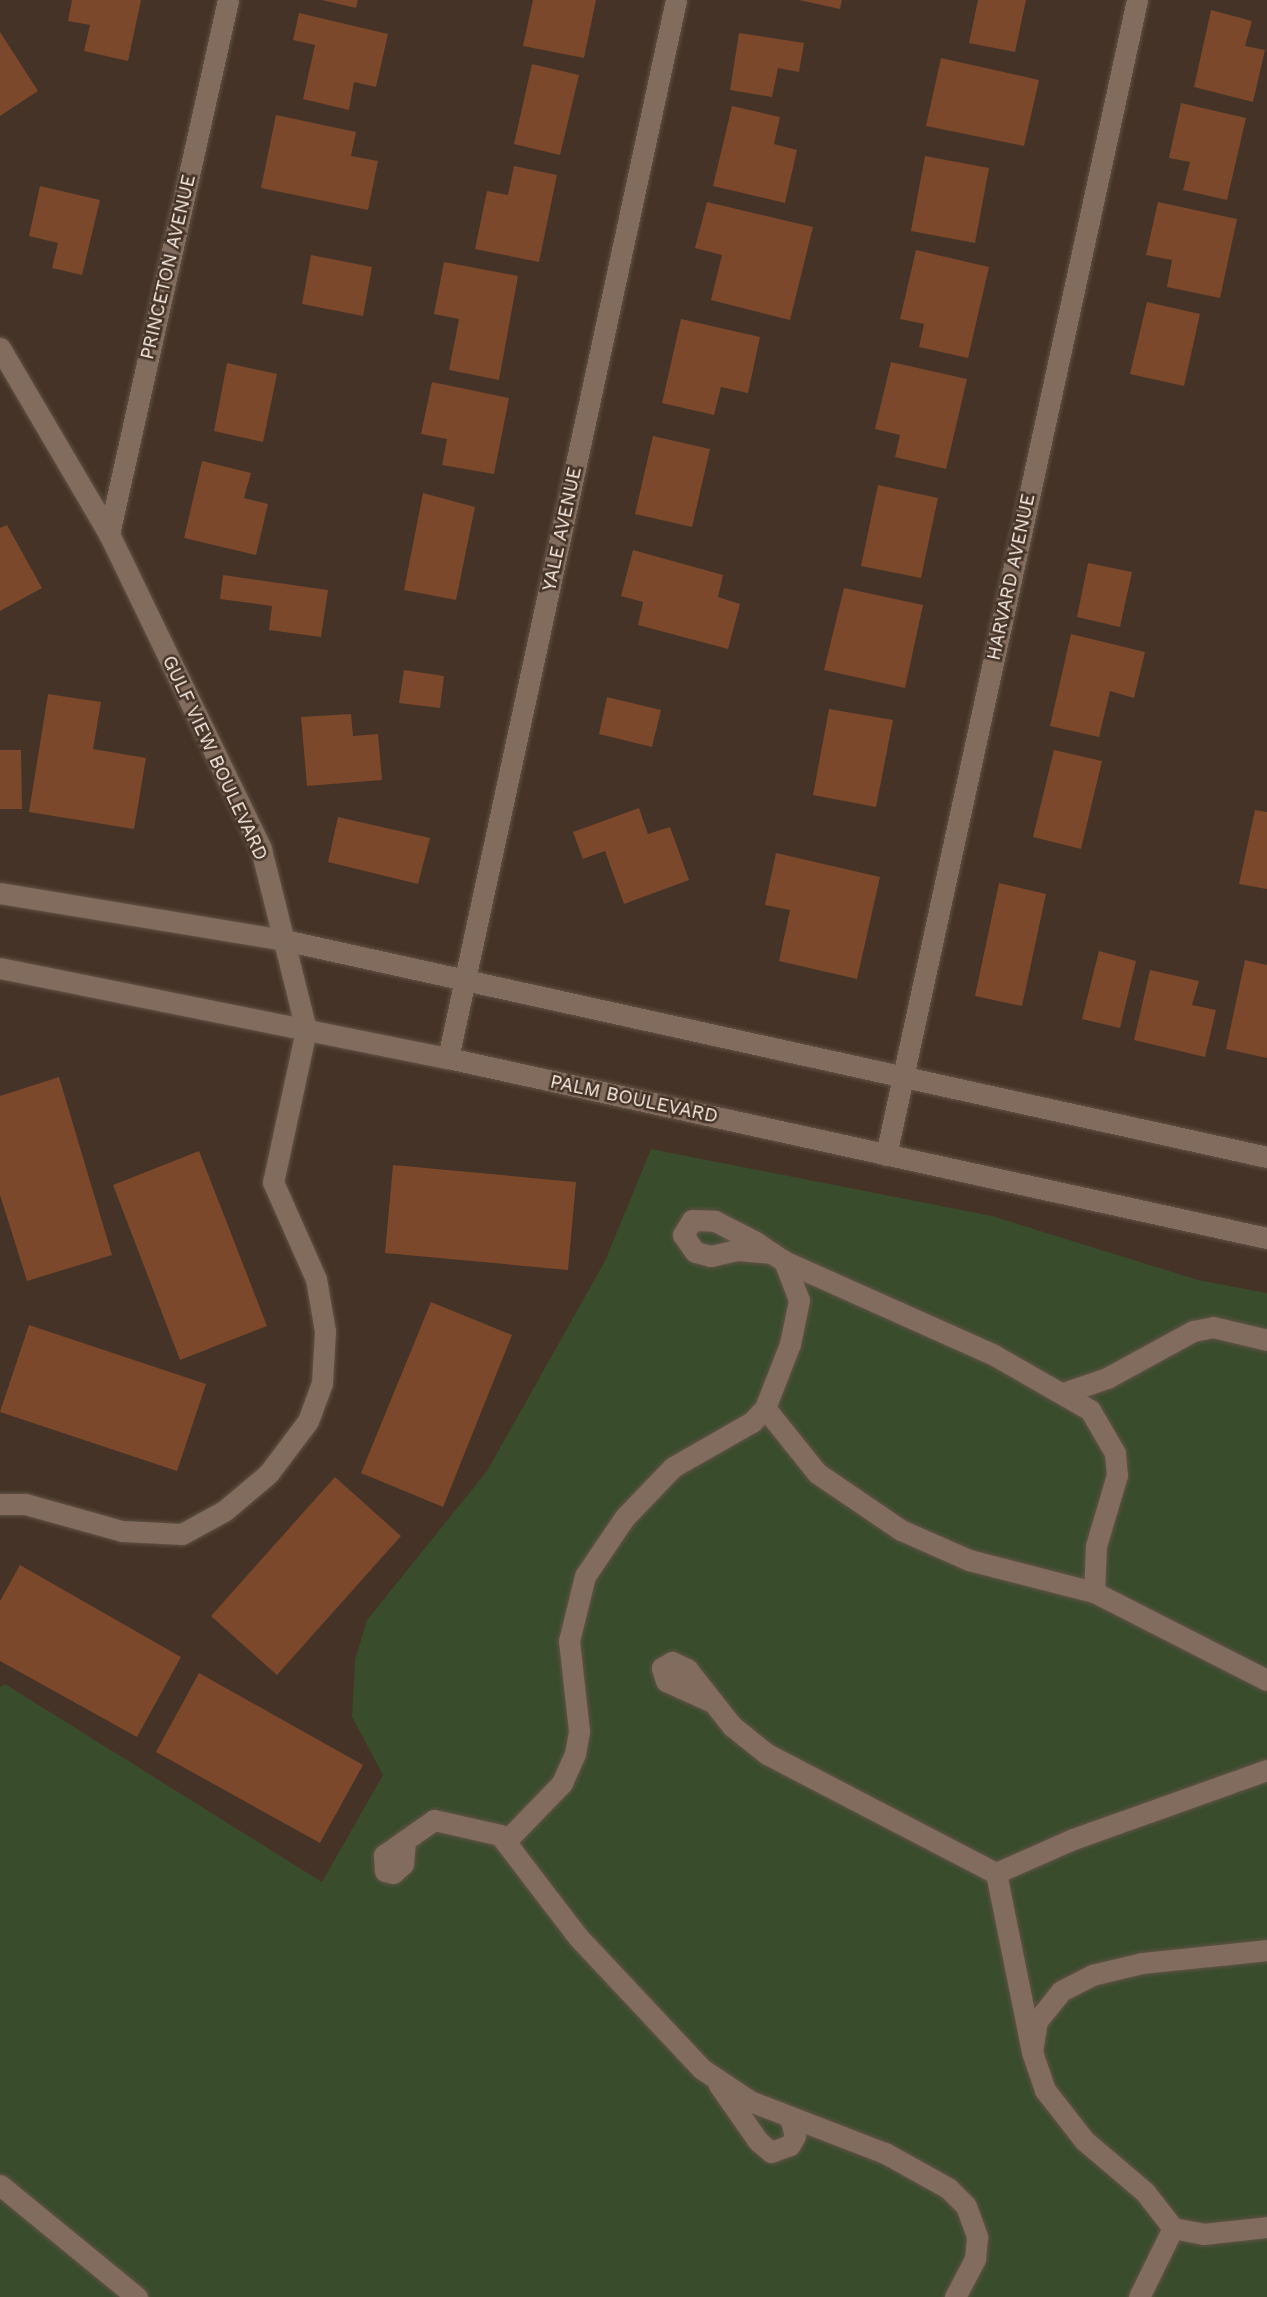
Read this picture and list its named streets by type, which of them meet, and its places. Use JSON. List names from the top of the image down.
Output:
{
  "streets": {
    "street": [
      "PRINCETON AVENUE",
      "YALE AVENUE",
      "HARVARD AVENUE",
      "GULF VIEW BOULEVARD",
      "PALM BOULEVARD"
    ]
  },
  "crossings": [
    ["PRINCETON AVENUE", "GULF VIEW BOULEVARD"],
    ["YALE AVENUE", "PALM BOULEVARD"],
    ["HARVARD AVENUE", "PALM BOULEVARD"],
    ["GULF VIEW BOULEVARD", "PALM BOULEVARD"]
  ]
}
